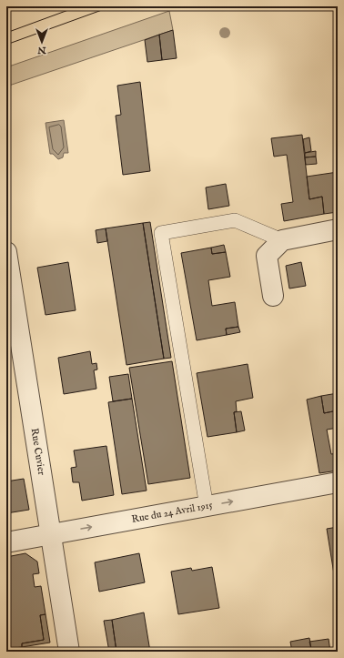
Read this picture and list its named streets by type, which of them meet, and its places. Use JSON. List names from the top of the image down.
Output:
{
  "streets": {
    "street": ["Rue Cuvier", "Rue du 24 Avril 1915"]
  },
  "crossings": [
    ["Rue Cuvier", "Rue du 24 Avril 1915"]
  ],
  "one_way": ["Rue du 24 Avril 1915"],
  "north": "bottom"
}
